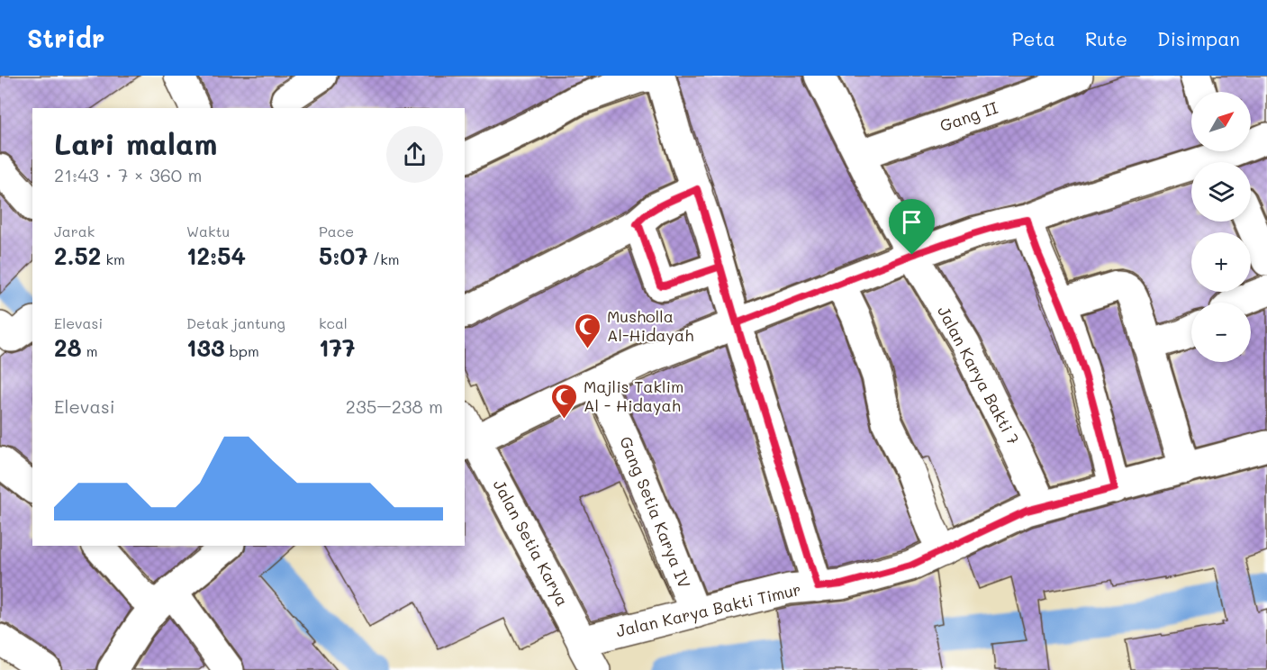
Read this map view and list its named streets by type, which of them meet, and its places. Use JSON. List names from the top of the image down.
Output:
{
  "streets": {
    "street": [
      "Gang II",
      "Jalan Karya Bakti 7",
      "Gang Setia Karya IV",
      "Jalan Setia Karya",
      "Jalan Karya Bakti Timur"
    ]
  },
  "crossings": [
    ["Gang II", "Jalan Karya Bakti 7"],
    ["Jalan Karya Bakti 7", "Jalan Karya Bakti Timur"],
    ["Gang Setia Karya IV", "Jalan Karya Bakti Timur"],
    ["Jalan Setia Karya", "Jalan Karya Bakti Timur"]
  ],
  "places": {
    "mosque": ["Musholla Al-Hidayah", "Majlis Taklim Al - Hidayah"]
  },
  "north": "top right",
  "page": {
    "header": "Stridr",
    "nav": ["Peta", "Rute", "Disimpan"],
    "map_buttons": ["+", "−"],
    "heading": ["Lari malam", "21:43 · 7 × 360 m"],
    "stats": [
      ["Jarak", "2.52 km"],
      ["Waktu", "12:54"],
      ["Pace", "5:07 /km"],
      ["Elevasi", "28 m"],
      ["Detak jantung", "133 bpm"],
      ["kcal", "177"]
    ],
    "chart": ["Elevasi", "235–238 m"]
  }
}
